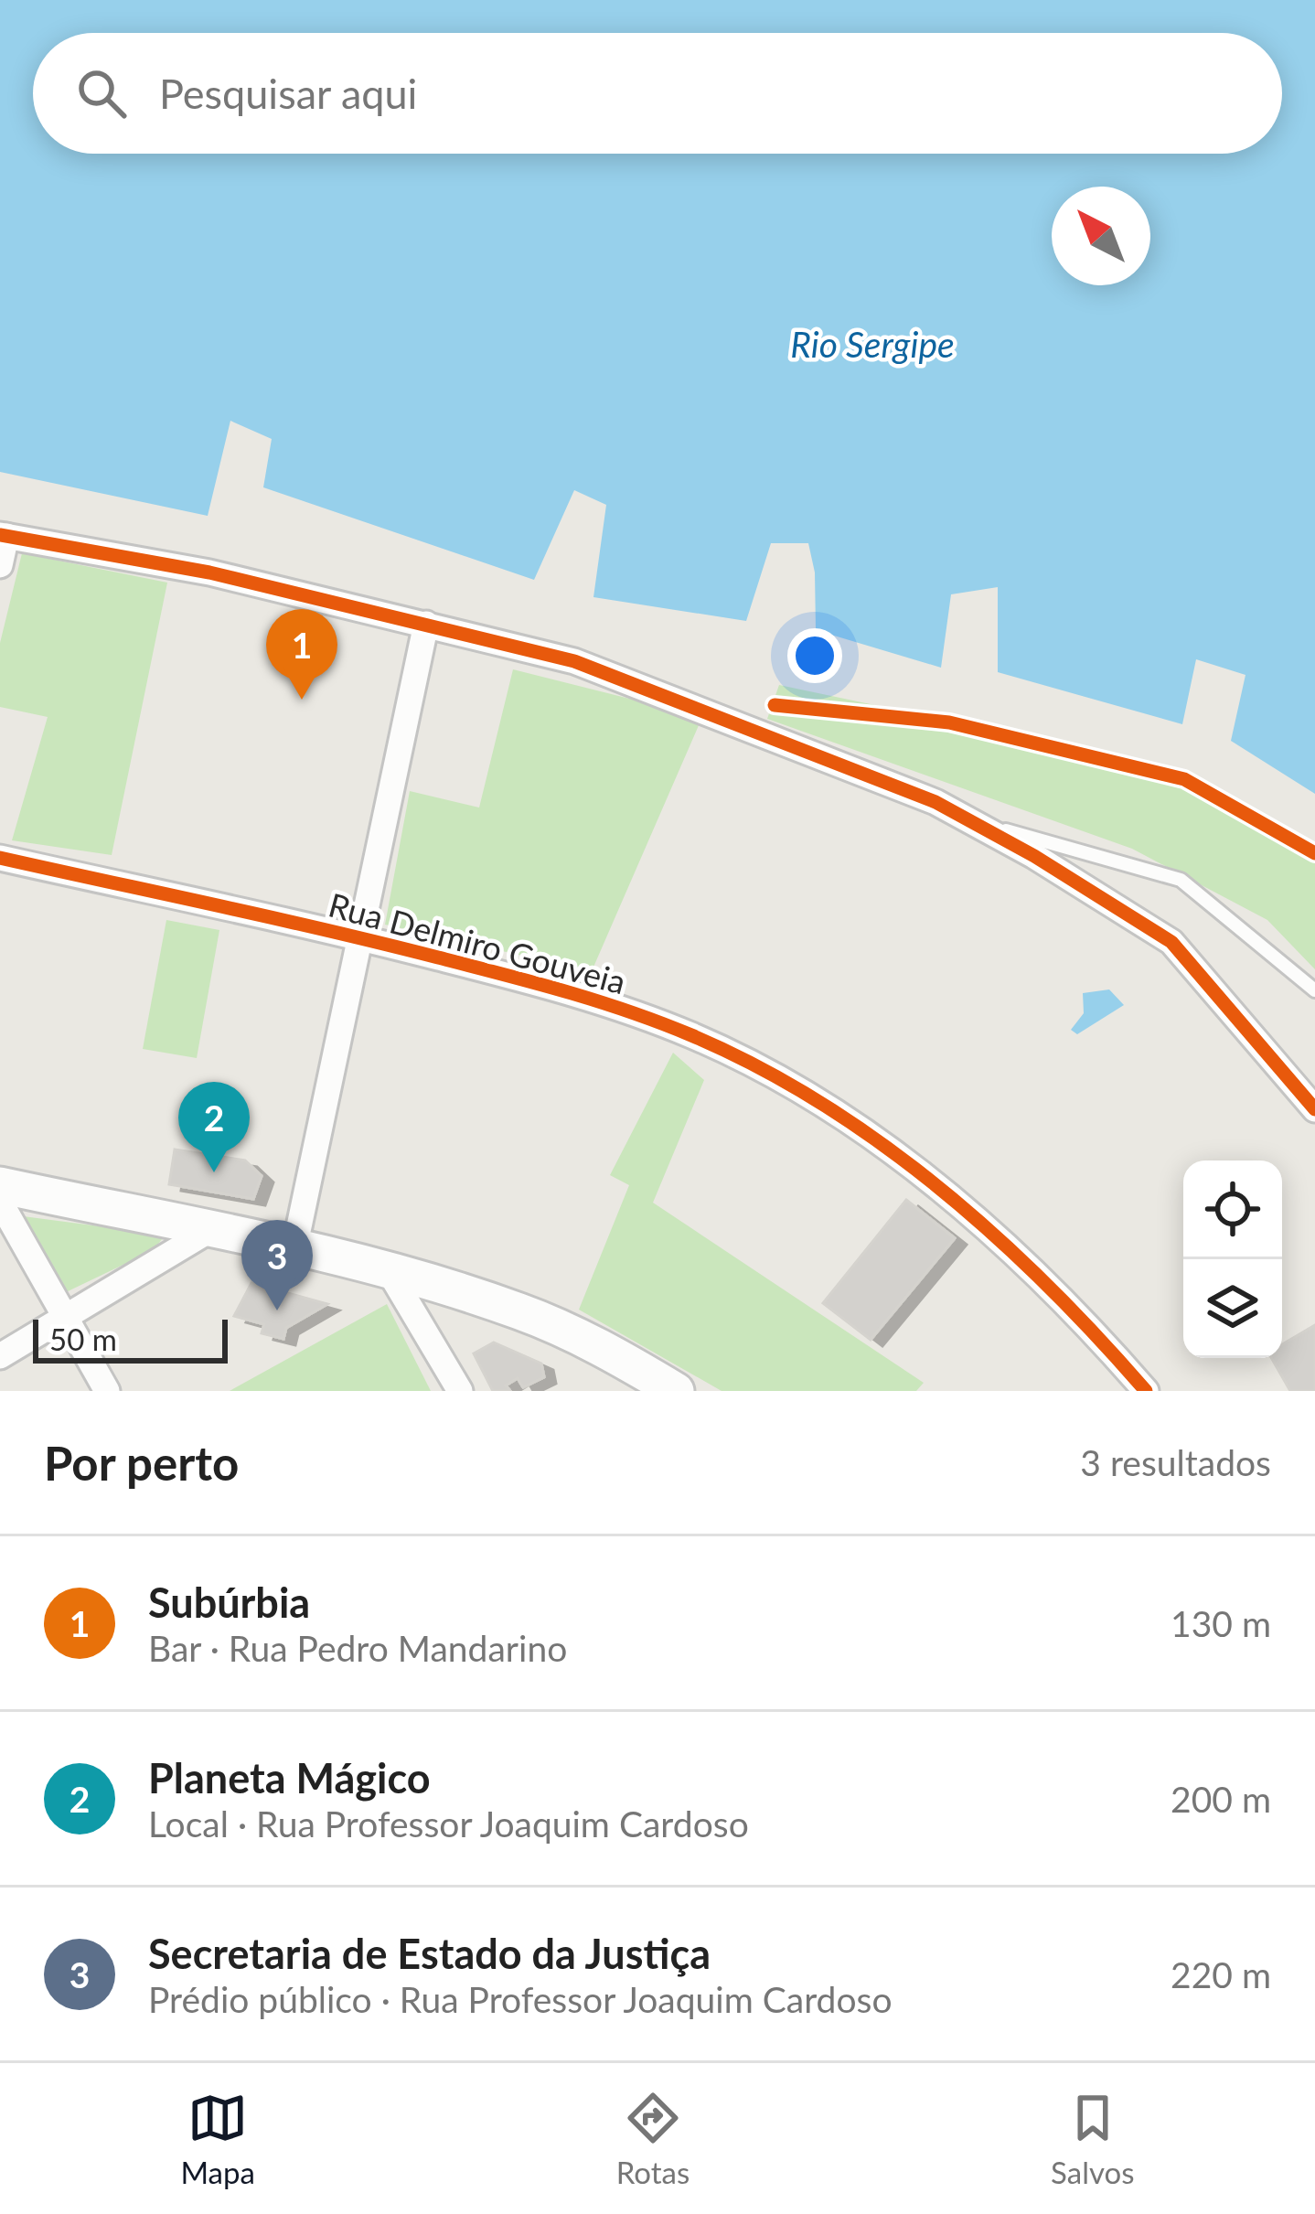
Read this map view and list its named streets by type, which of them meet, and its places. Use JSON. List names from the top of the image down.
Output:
{
  "streets": {
    "street": ["Rua Delmiro Gouveia"]
  },
  "water": ["Rio Sergipe"],
  "scale_bar": "50 m",
  "north": "top left",
  "page": {
    "search": "Pesquisar aqui",
    "pins": ["1", "2", "3"],
    "scale": "50 m",
    "heading": ["Por perto", "3 resultados"],
    "list": [
      {
        "mark": "1",
        "name": "Subúrbia",
        "note": "Bar · Rua Pedro Mandarino",
        "value": "130 m"
      },
      {
        "mark": "2",
        "name": "Planeta Mágico",
        "note": "Local · Rua Professor Joaquim Cardoso",
        "value": "200 m"
      },
      {
        "mark": "3",
        "name": "Secretaria de Estado da Justiça",
        "note": "Prédio público · Rua Professor Joaquim Cardoso",
        "value": "220 m"
      }
    ],
    "nav": ["Mapa", "Rotas", "Salvos"]
  }
}
